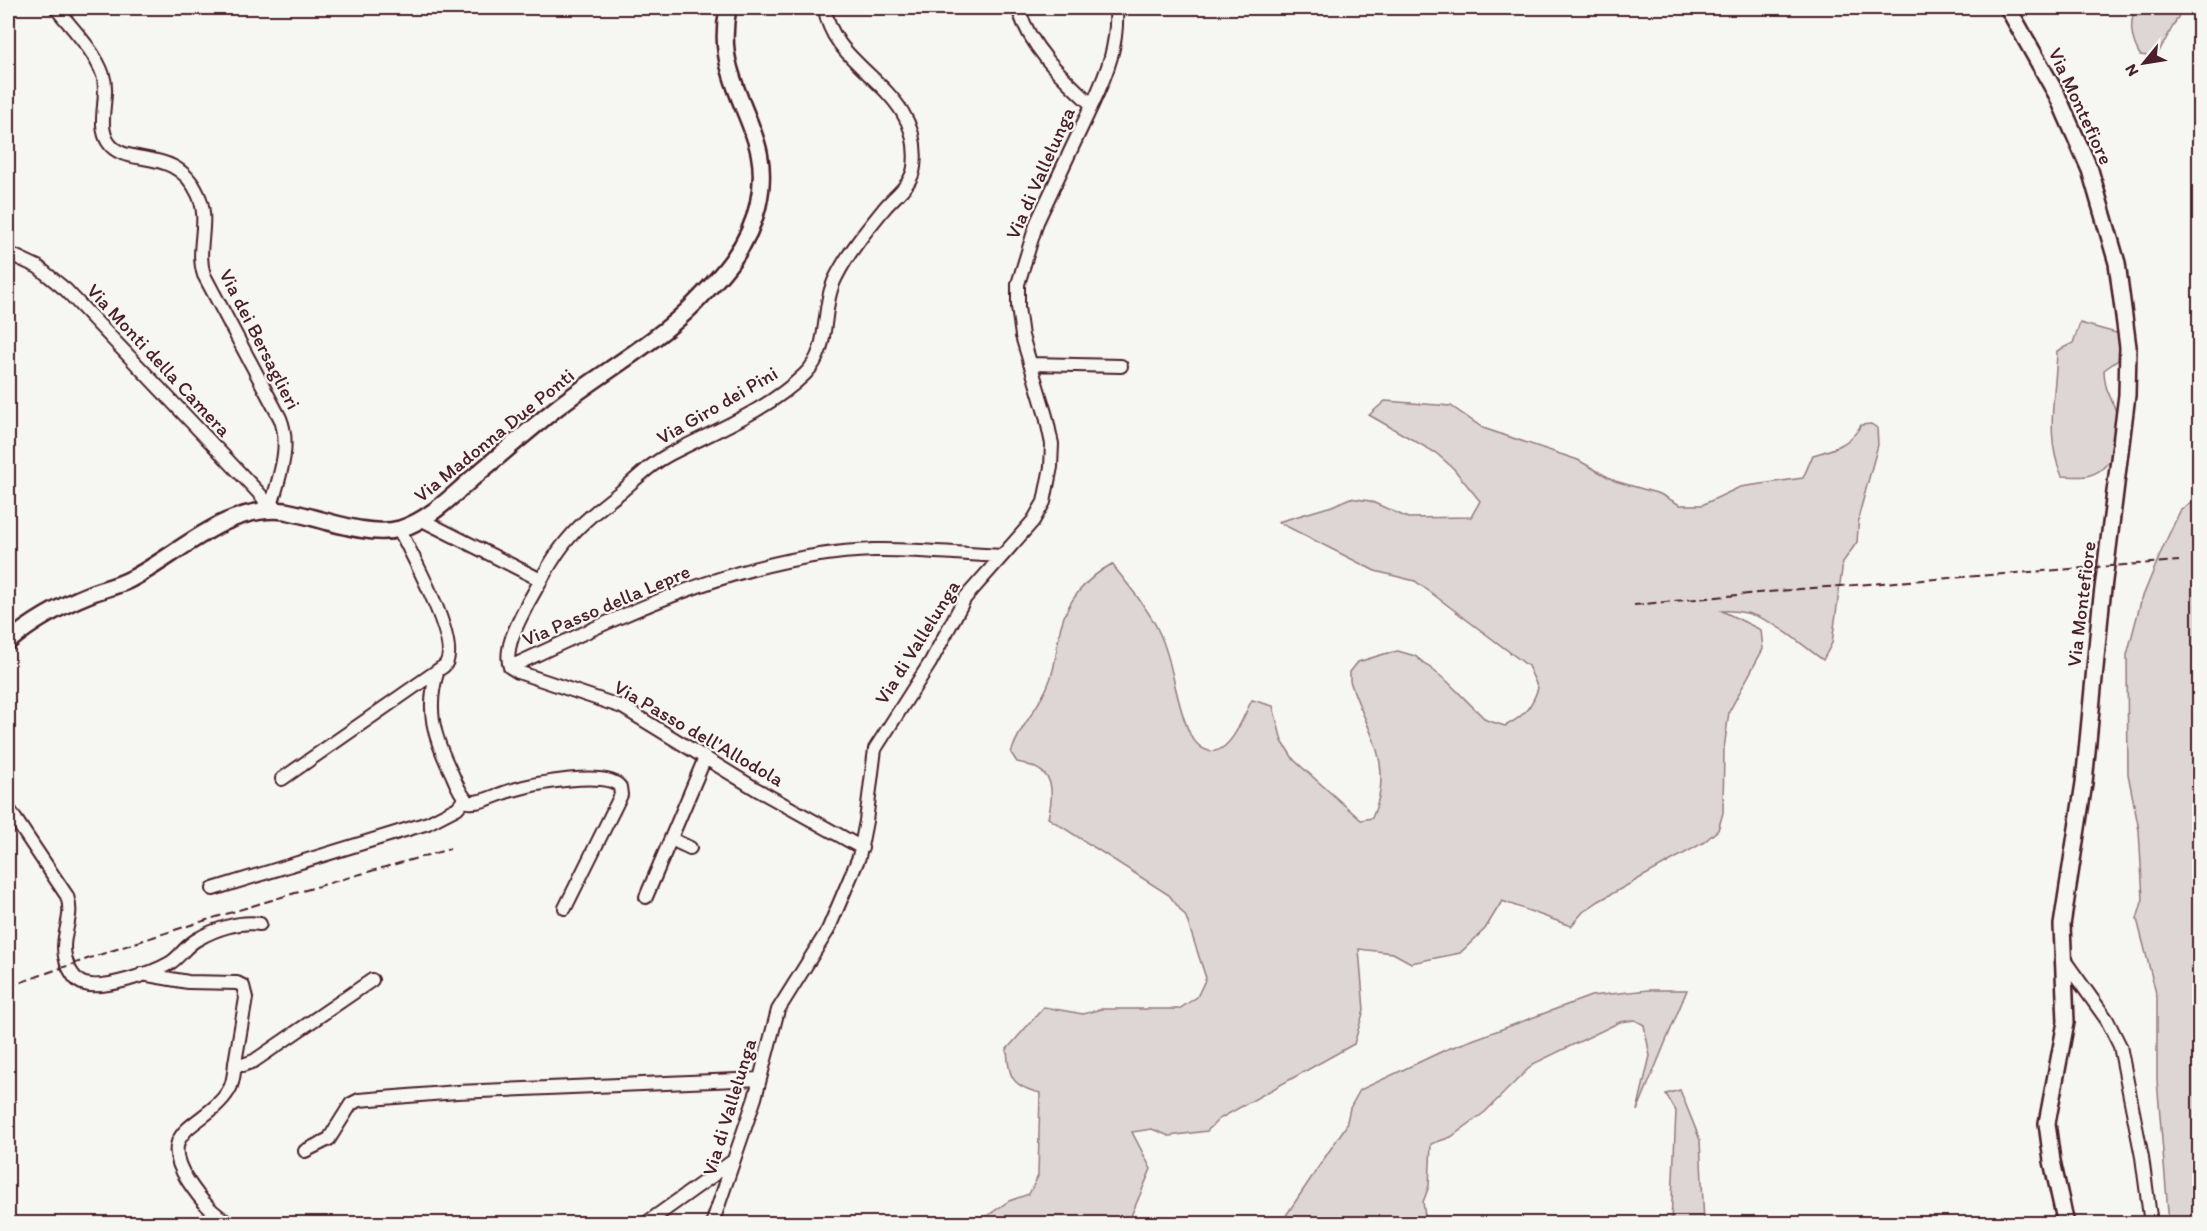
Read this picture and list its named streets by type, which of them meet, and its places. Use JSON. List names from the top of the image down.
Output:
{
  "streets": {
    "main road": ["Via Montefiore", "Via Madonna Due Ponti"],
    "street": [
      "Via di Vallelunga",
      "Via dei Bersaglieri",
      "Via Monti della Camera",
      "Via Giro dei Pini",
      "Via Passo della Lepre",
      "Via Passo dell'Allodola"
    ]
  },
  "crossings": [
    ["Via di Vallelunga", "Via Passo della Lepre"],
    ["Via di Vallelunga", "Via Passo dell'Allodola"],
    ["Via dei Bersaglieri", "Via Monti della Camera"],
    ["Via dei Bersaglieri", "Via Madonna Due Ponti"],
    ["Via Monti della Camera", "Via Madonna Due Ponti"],
    ["Via Giro dei Pini", "Via Passo della Lepre"],
    ["Via Giro dei Pini", "Via Passo dell'Allodola"],
    ["Via Passo della Lepre", "Via Passo dell'Allodola"]
  ],
  "north": "bottom left"
}
